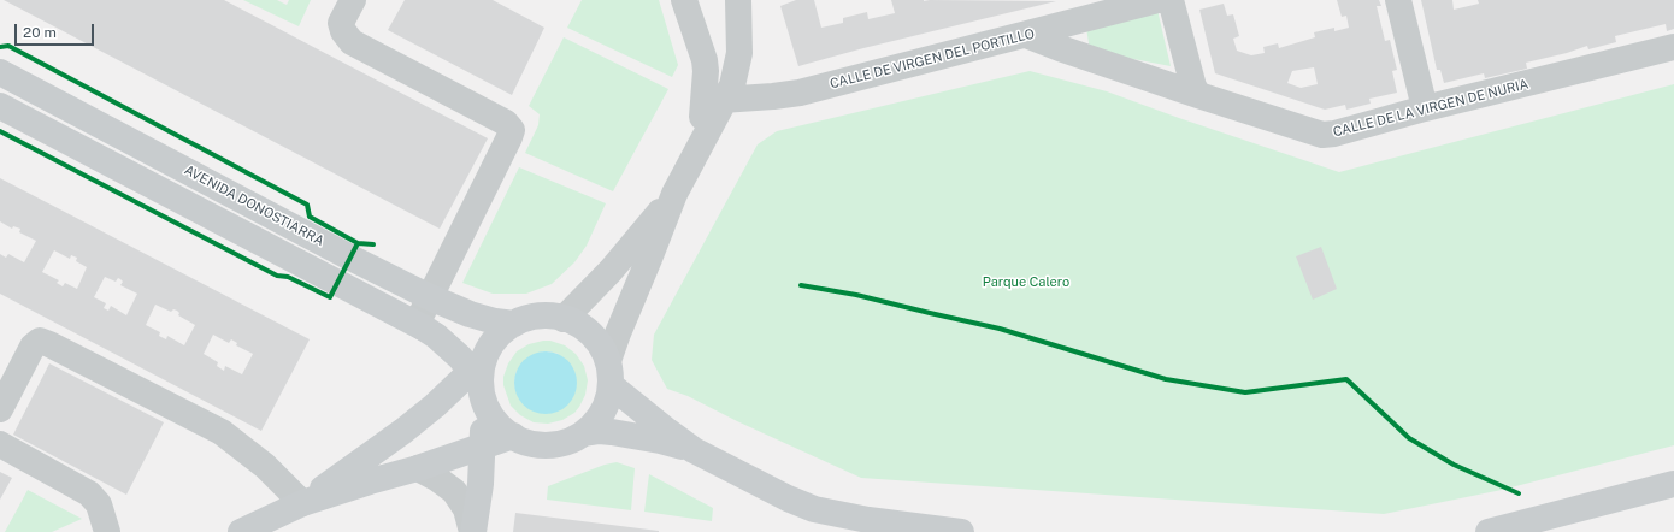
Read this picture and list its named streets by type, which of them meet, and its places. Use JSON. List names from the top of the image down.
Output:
{
  "streets": {
    "street": ["CALLE DE VIRGEN DEL PORTILLO", "CALLE DE LA VIRGEN DE NURIA", "AVENIDA DONOSTIARRA"]
  },
  "crossings": [
    ["CALLE DE VIRGEN DEL PORTILLO", "CALLE DE LA VIRGEN DE NURIA"]
  ],
  "parks": ["Parque Calero"],
  "scale_bar": "20 m"
}
